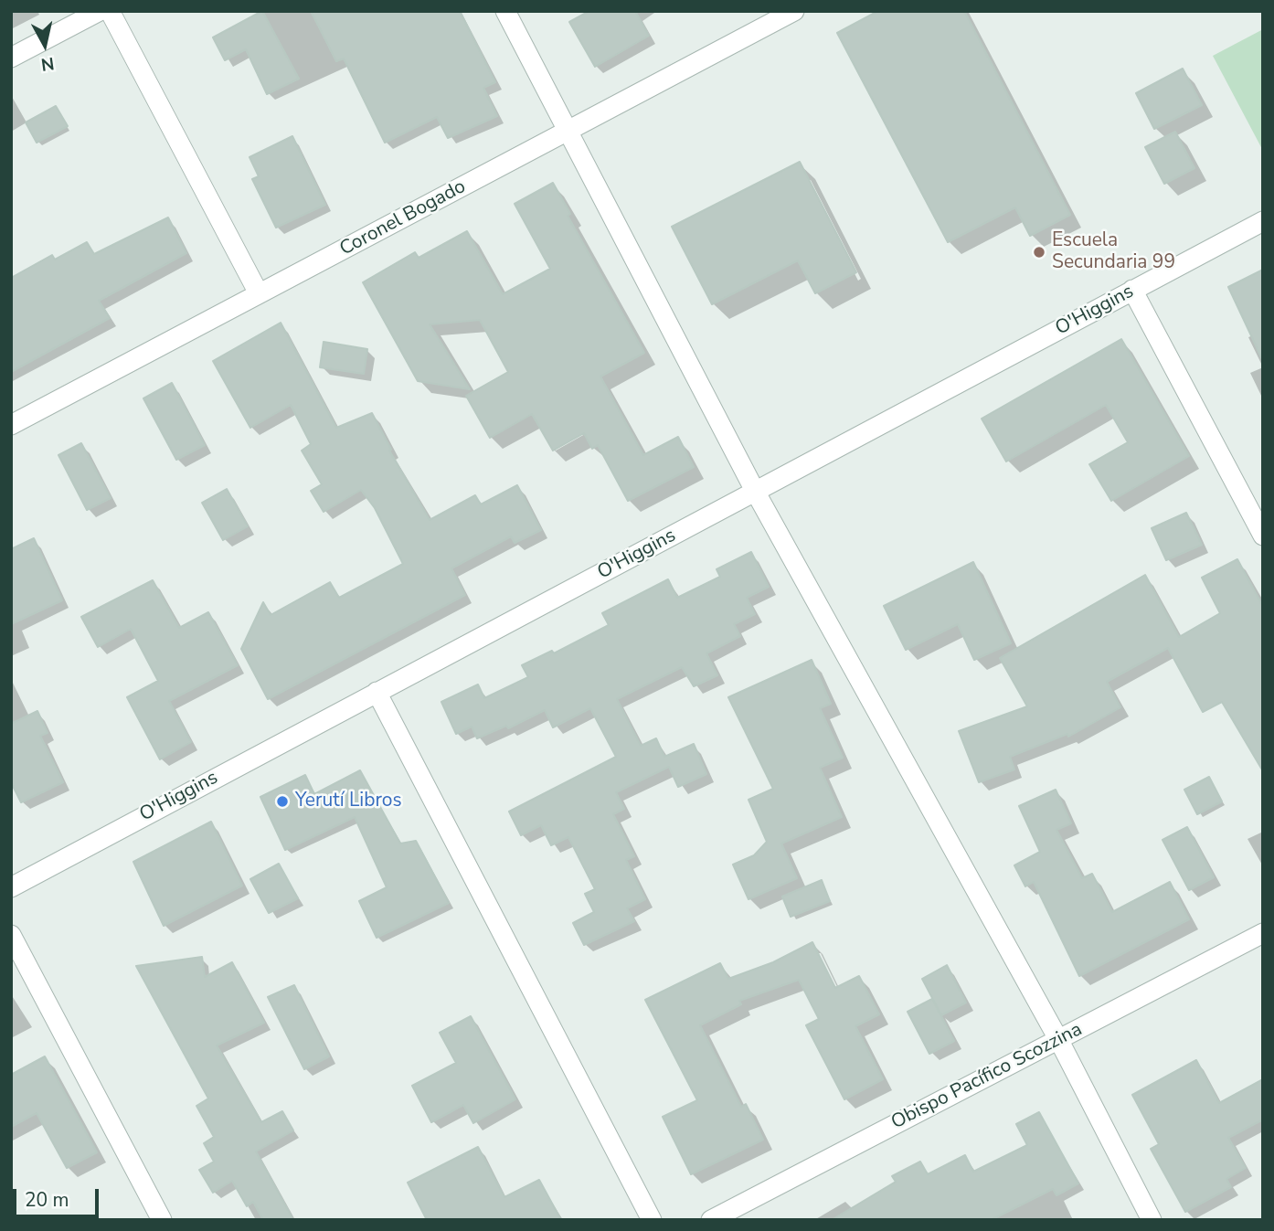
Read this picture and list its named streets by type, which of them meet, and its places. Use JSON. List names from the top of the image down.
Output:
{
  "streets": {
    "street": ["Coronel Bogado", "O'Higgins", "Obispo Pacífico Scozzina"]
  },
  "places": ["Escuela Secundaria 99", "Yerutí Libros"],
  "scale_bar": "20 m",
  "north": "bottom"
}
